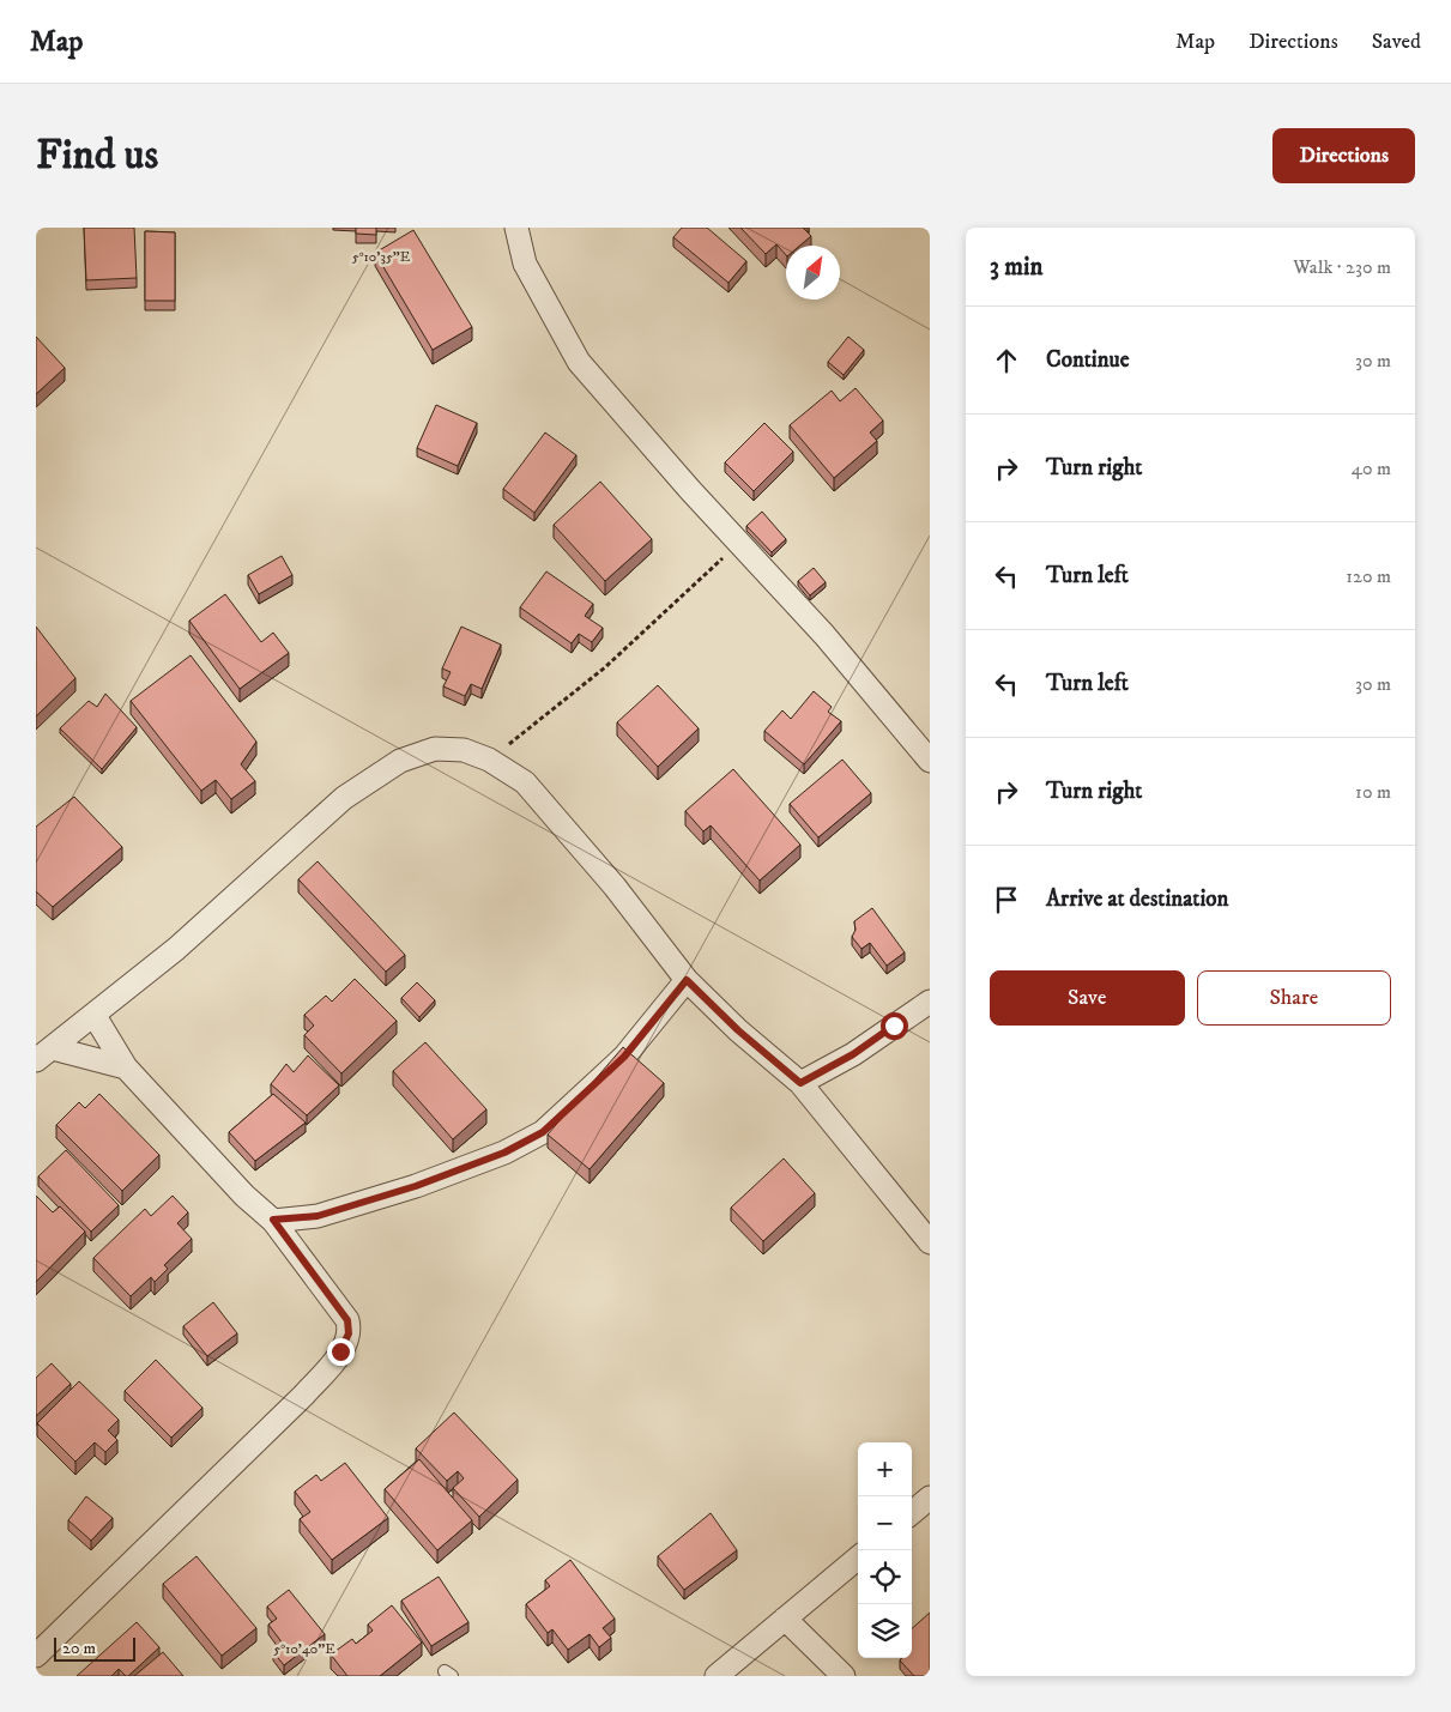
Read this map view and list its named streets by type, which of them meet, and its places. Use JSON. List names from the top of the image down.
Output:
{
  "scale_bar": "20 m",
  "north": "top right",
  "page": {
    "header": "Map",
    "nav": ["Map", "Directions", "Saved"],
    "buttons": [
      "Directions",
      ["Save", "Share"]
    ],
    "title": "Find us",
    "heading": ["3 min", "Walk · 230 m"],
    "list": [
      ["Continue", "30 m"],
      ["Turn right", "40 m"],
      ["Turn left", "120 m"],
      ["Turn left", "30 m"],
      ["Turn right", "10 m"],
      "Arrive at destination"
    ],
    "map_buttons": ["+", "−"],
    "scale": "20 m"
  },
  "coordinates": ["5°10'35\"E", "5°10'40\"E"]
}
